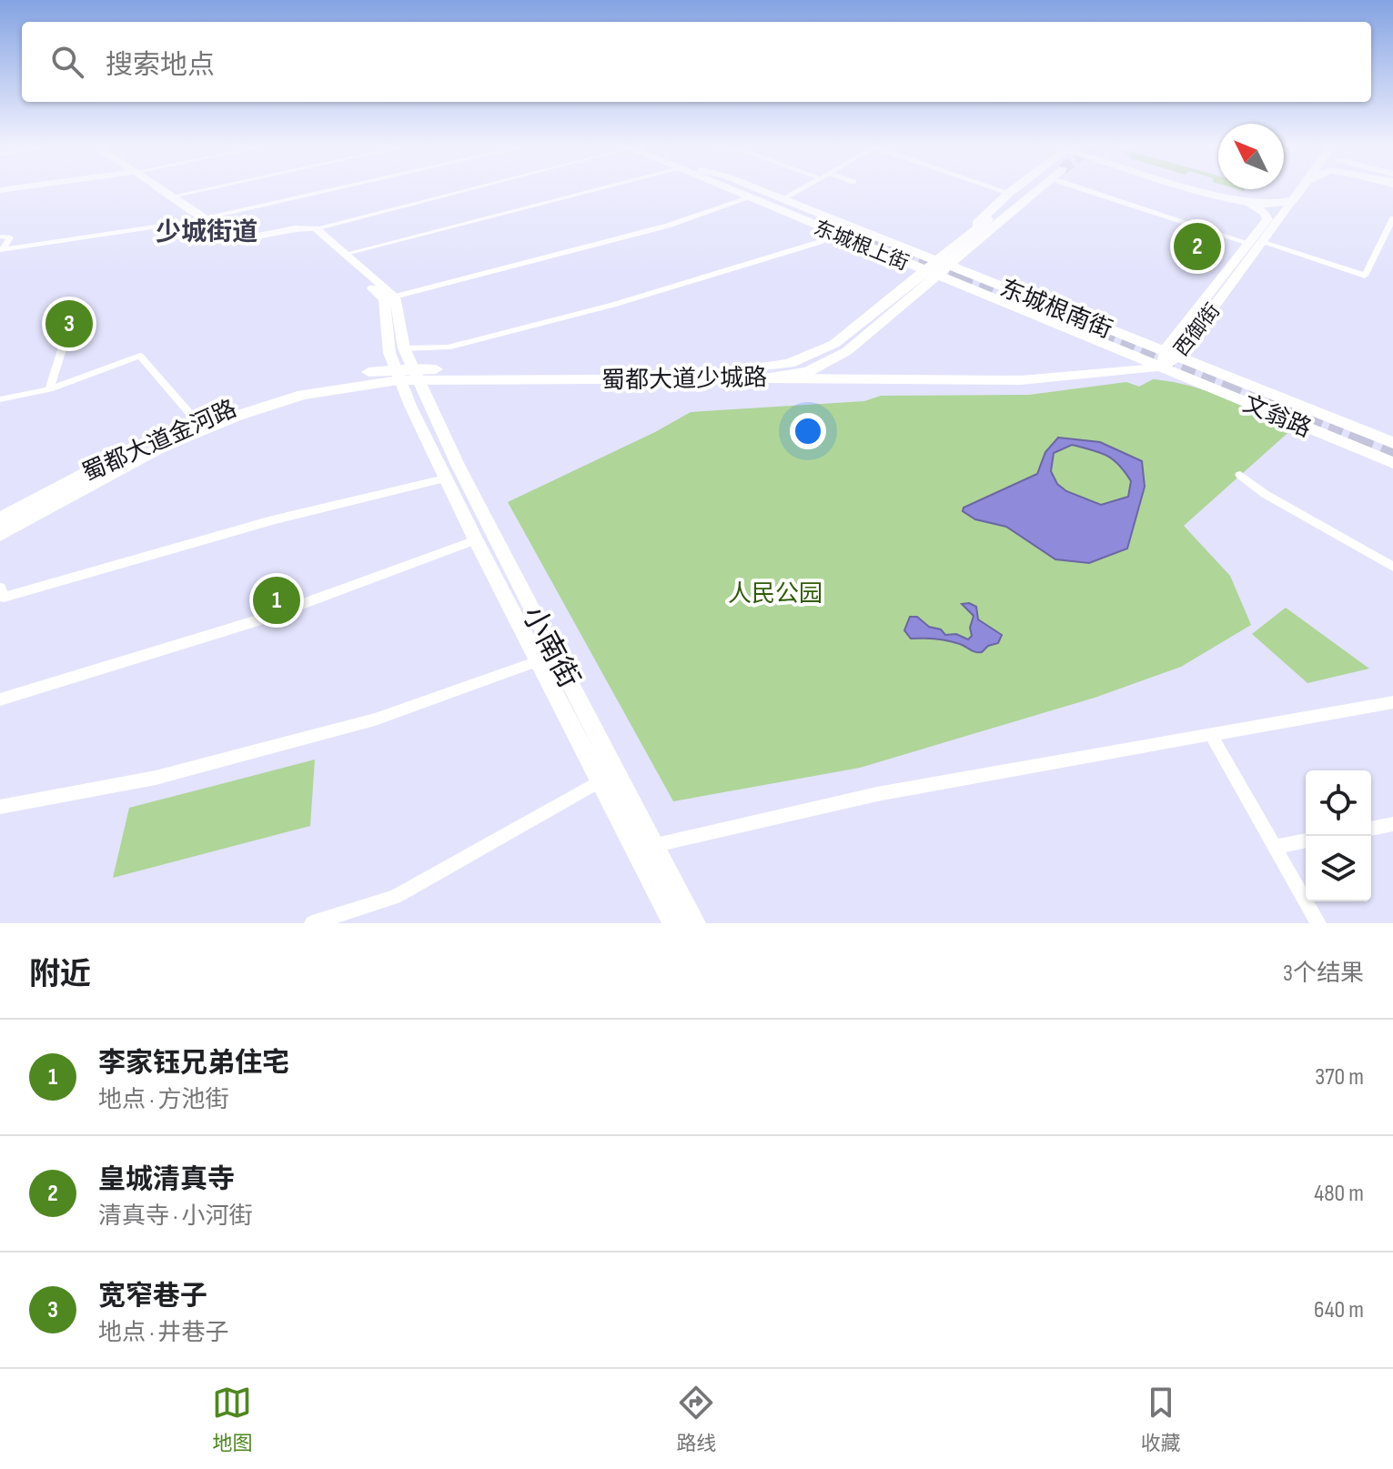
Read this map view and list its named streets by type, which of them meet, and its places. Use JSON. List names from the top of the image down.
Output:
{
  "streets": {
    "main road": [
      "东城根上街",
      "东城根南街",
      "西御街",
      "蜀都大道少城路",
      "文翁路",
      "蜀都大道金河路",
      "小南街"
    ]
  },
  "crossings": [
    ["东城根上街", "东城根南街"],
    ["东城根上街", "蜀都大道少城路"],
    ["东城根南街", "西御街"],
    ["东城根南街", "蜀都大道少城路"],
    ["东城根南街", "文翁路"],
    ["西御街", "文翁路"],
    ["蜀都大道少城路", "蜀都大道金河路"],
    ["蜀都大道少城路", "小南街"],
    ["蜀都大道金河路", "小南街"]
  ],
  "districts": ["少城街道"],
  "parks": ["人民公园"],
  "north": "top left",
  "page": {
    "search": "搜索地点",
    "pins": ["2", "3", "1"],
    "heading": ["附近", "3个结果"],
    "list": [
      {
        "mark": "1",
        "name": "李家钰兄弟住宅",
        "note": "地点 · 方池街",
        "value": "370 m"
      },
      {
        "mark": "2",
        "name": "皇城清真寺",
        "note": "清真寺 · 小河街",
        "value": "480 m"
      },
      {
        "mark": "3",
        "name": "宽窄巷子",
        "note": "地点 · 井巷子",
        "value": "640 m"
      }
    ],
    "nav": ["地图", "路线", "收藏"]
  }
}
